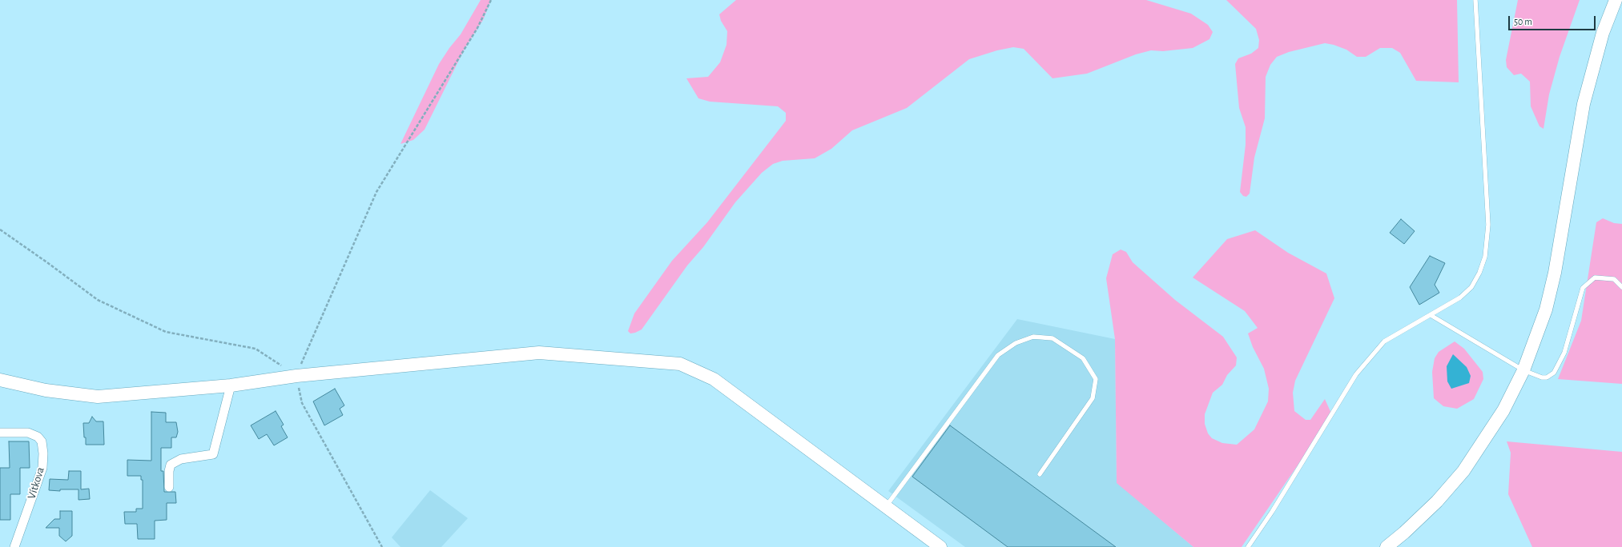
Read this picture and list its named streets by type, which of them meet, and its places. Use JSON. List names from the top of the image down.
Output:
{
  "streets": {
    "street": ["Vítkova"]
  },
  "scale_bar": "50 m"
}
